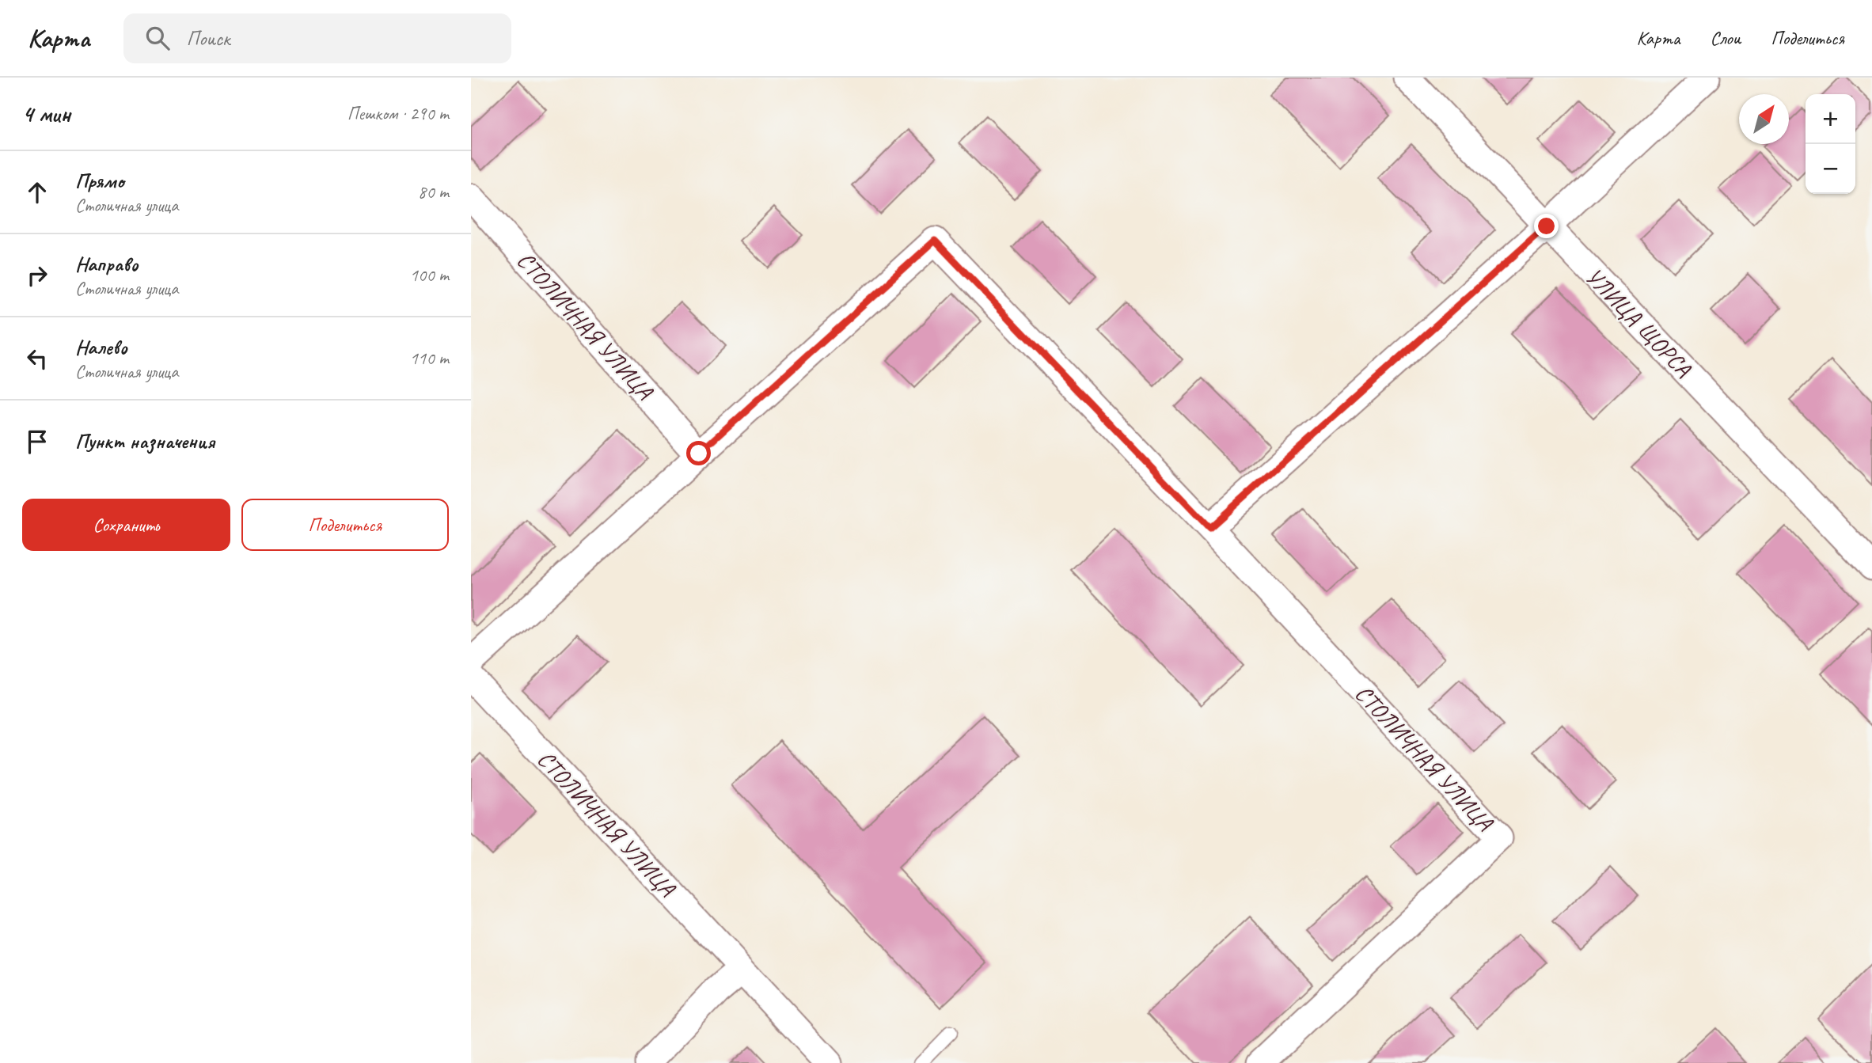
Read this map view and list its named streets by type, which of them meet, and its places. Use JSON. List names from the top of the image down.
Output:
{
  "streets": {
    "street": ["УЛИЦА ЩОРСА", "СТОЛИЧНАЯ УЛИЦА"]
  },
  "north": "top right",
  "page": {
    "header": "Карта",
    "search": "Поиск",
    "nav": ["Карта", "Слои", "Поделиться"],
    "heading": ["4 мин", "Пешком · 290 m"],
    "map_buttons": ["+", "−"],
    "list": [
      ["Прямо", "Столичная улица", "80 m"],
      ["Направо", "Столичная улица", "100 m"],
      ["Налево", "Столичная улица", "110 m"],
      "Пункт назначения"
    ],
    "buttons": ["Сохранить", "Поделиться"]
  }
}
